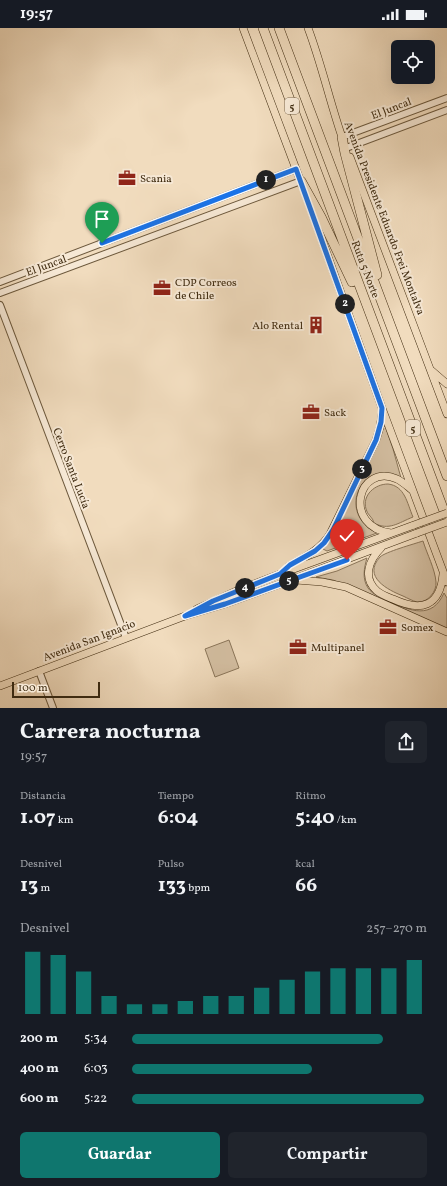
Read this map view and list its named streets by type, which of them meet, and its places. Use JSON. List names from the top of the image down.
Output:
{
  "streets": {
    "highway": ["5", "Ruta 5 Norte"],
    "main road": ["Avenida Presidente Eduardo Frei Montalva", "Avenida San Ignacio"],
    "street": ["El Juncal", "Cerro Santa Lucía"]
  },
  "crossings": [
    ["El Juncal", "Avenida Presidente Eduardo Frei Montalva"],
    ["Ruta 5 Norte", "Avenida San Ignacio"],
    ["Cerro Santa Lucía", "Avenida San Ignacio"]
  ],
  "places": {
    "office": [
      "Scania",
      "CDP Correos de Chile",
      "Sack",
      "Somex",
      "Multipanel"
    ],
    "building": ["Alo Rental"]
  },
  "scale_bar": "100 m",
  "page": {
    "status": "19:57",
    "pins": [
      "1",
      "2",
      "3",
      "5",
      "4"
    ],
    "scale": "100 m",
    "heading": ["Carrera nocturna", "19:57"],
    "stats": [
      ["Distancia", "1.07 km"],
      ["Tiempo", "6:04"],
      ["Ritmo", "5:40 /km"],
      ["Desnivel", "13 m"],
      ["Pulso", "133 bpm"],
      ["kcal", "66"]
    ],
    "chart": ["Desnivel", "257–270 m"],
    "list": [
      {
        "name": "200 m",
        "note": "5:34"
      },
      {
        "name": "400 m",
        "note": "6:03"
      },
      {
        "name": "600 m",
        "note": "5:22"
      }
    ],
    "buttons": ["Guardar", "Compartir"]
  }
}
